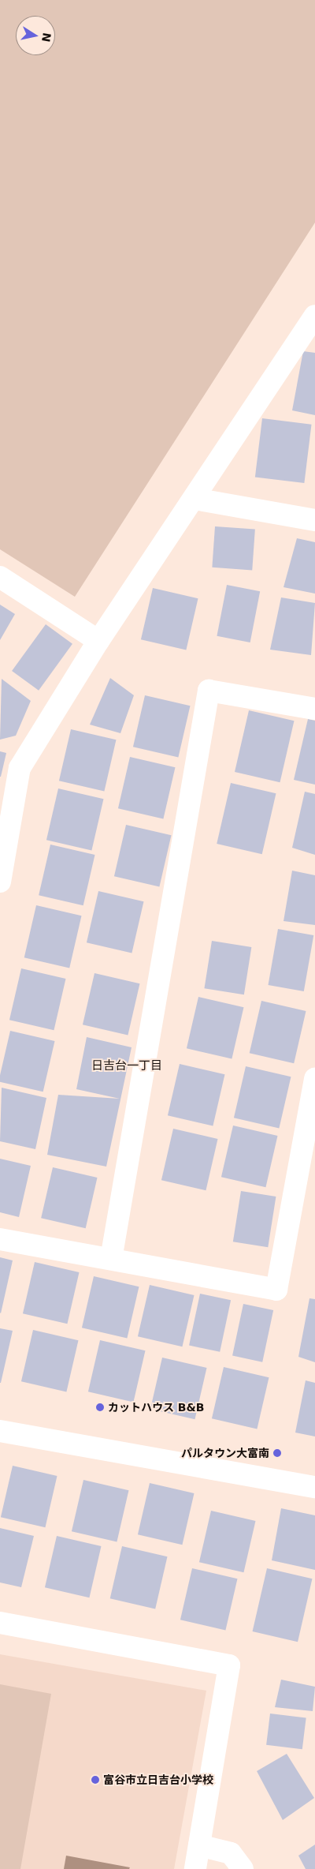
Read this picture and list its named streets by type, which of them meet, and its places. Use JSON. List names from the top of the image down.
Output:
{
  "districts": ["日吉台一丁目"],
  "places": ["カットハウス B&B", "パルタウン大富南", "富谷市立日吉台小学校"],
  "north": "right"
}
